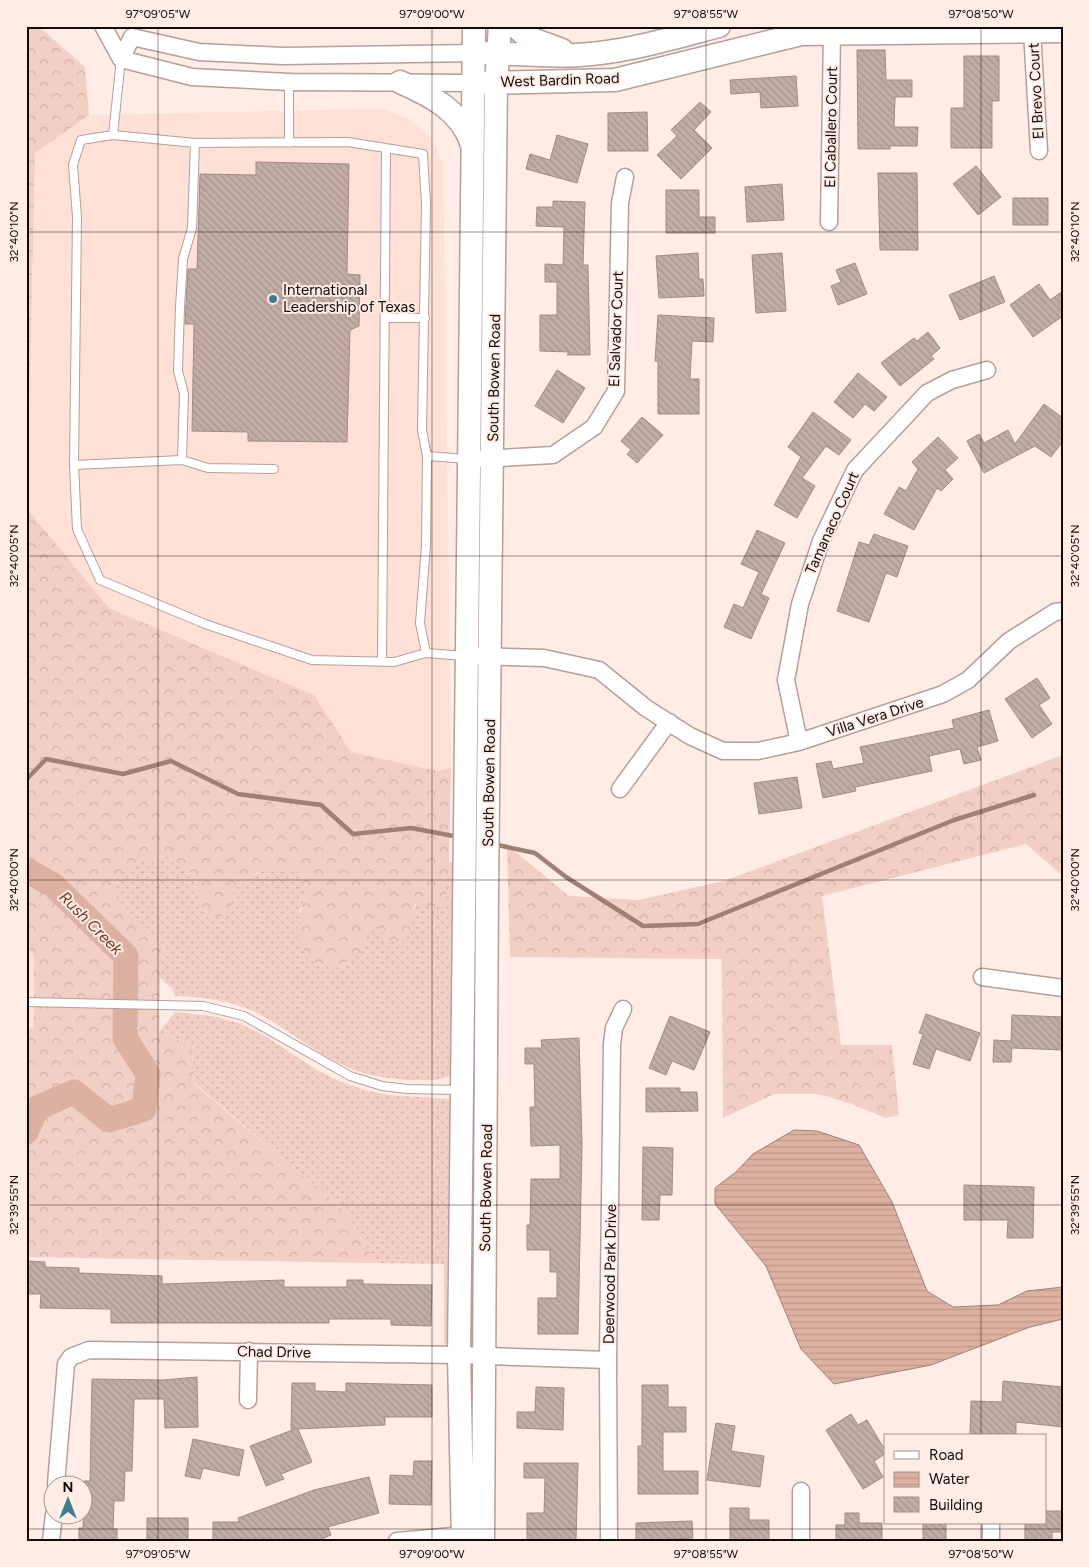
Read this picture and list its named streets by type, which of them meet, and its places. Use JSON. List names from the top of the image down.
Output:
{
  "streets": {
    "main road": ["West Bardin Road", "South Bowen Road"],
    "street": [
      "El Brevo Court",
      "El Caballero Court",
      "El Salvador Court",
      "Tamanaco Court",
      "Villa Vera Drive",
      "Deerwood Park Drive",
      "Chad Drive"
    ]
  },
  "crossings": [
    ["West Bardin Road", "El Brevo Court"],
    ["West Bardin Road", "El Caballero Court"],
    ["West Bardin Road", "South Bowen Road"],
    ["El Salvador Court", "South Bowen Road"],
    ["South Bowen Road", "Villa Vera Drive"],
    ["South Bowen Road", "Chad Drive"],
    ["Tamanaco Court", "Villa Vera Drive"],
    ["Deerwood Park Drive", "Chad Drive"]
  ],
  "water": ["Rush Creek"],
  "places": ["International Leadership of Texas"],
  "legend": ["Road", "Water", "Building"],
  "north": "top",
  "coordinates": [
    "97°09'05\"W",
    "97°09'00\"W",
    "97°08'55\"W",
    "97°08'50\"W",
    "32°40'10\"N",
    "32°40'05\"N",
    "32°40'00\"N",
    "32°39'55\"N"
  ]
}
